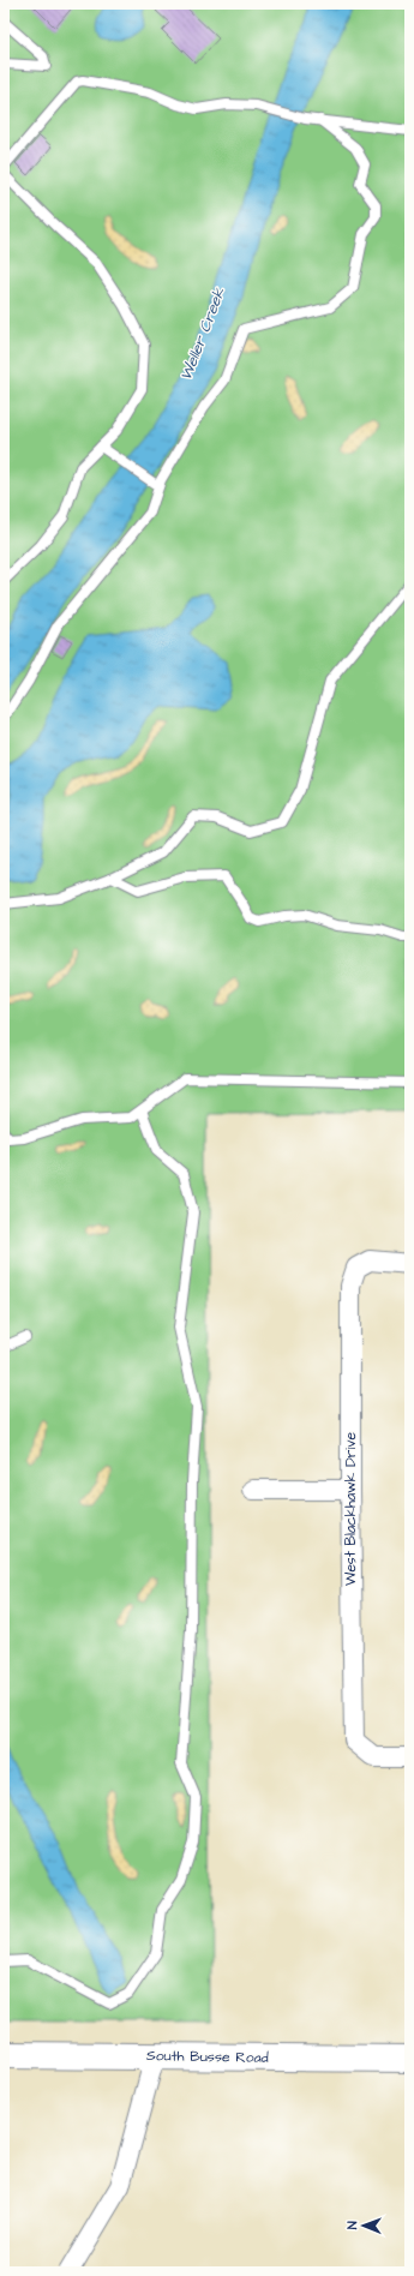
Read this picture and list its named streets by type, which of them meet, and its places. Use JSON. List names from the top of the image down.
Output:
{
  "streets": {
    "main road": ["South Busse Road"],
    "street": ["West Blackhawk Drive"]
  },
  "water": ["Weller Creek"],
  "north": "left"
}
